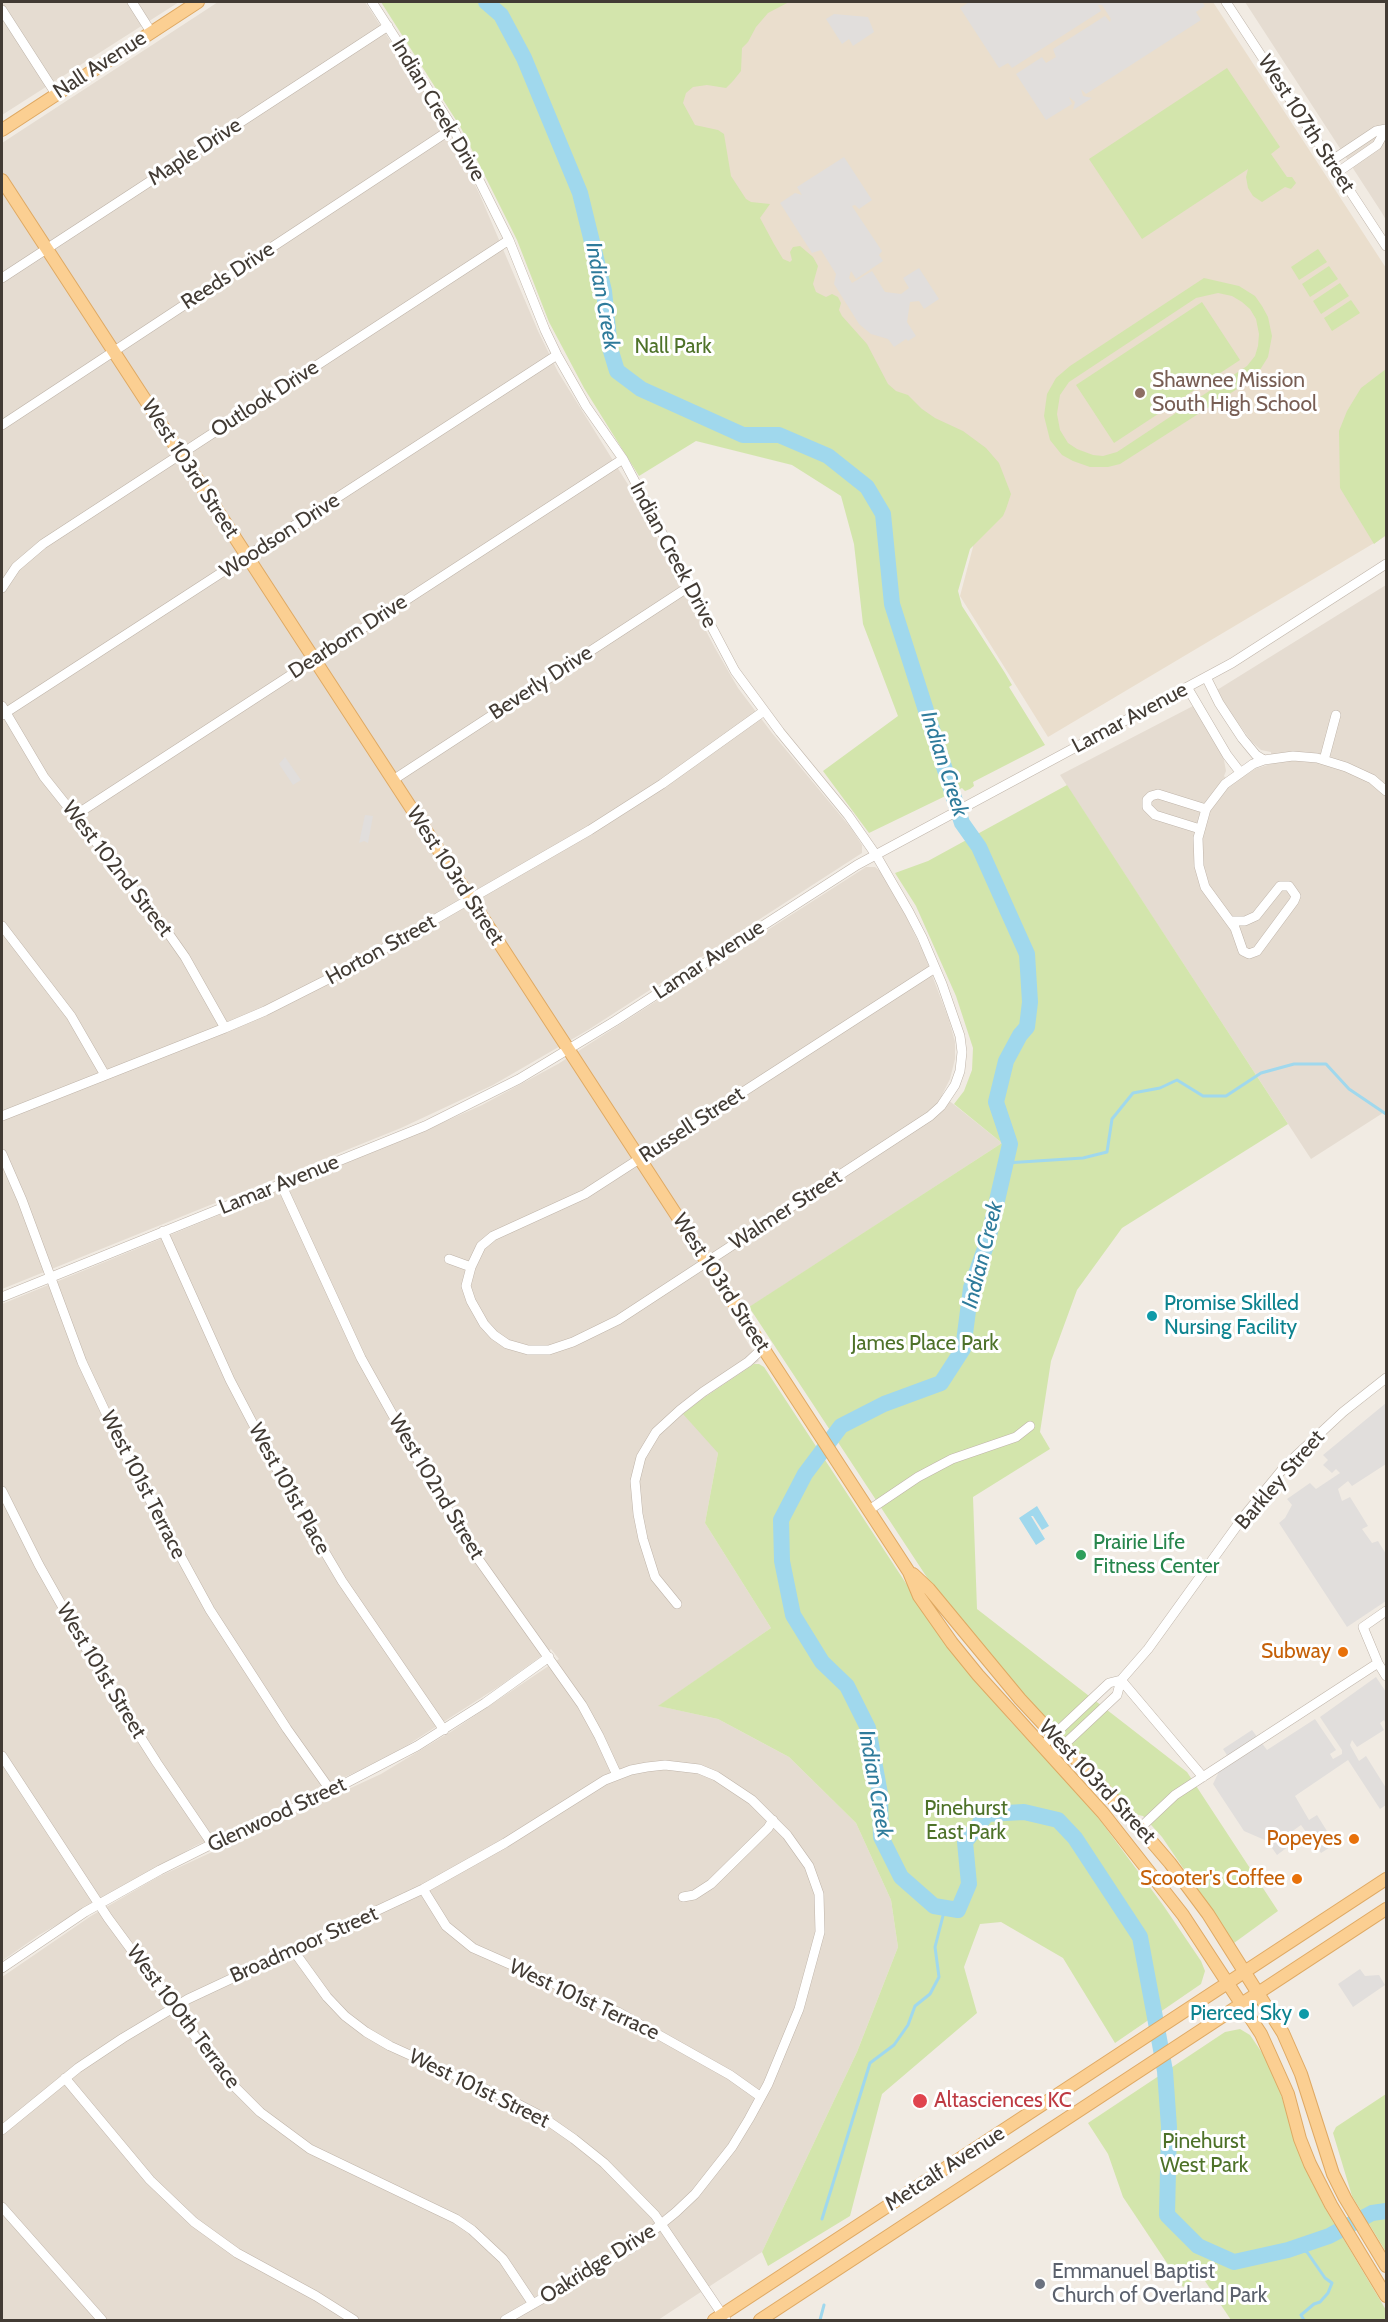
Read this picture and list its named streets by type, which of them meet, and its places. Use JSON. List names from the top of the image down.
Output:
{
  "streets": {
    "main road": ["Nall Avenue", "West 103rd Street", "Metcalf Avenue"],
    "street": [
      "Indian Creek Drive",
      "West 107th Street",
      "Maple Drive",
      "Reeds Drive",
      "Outlook Drive",
      "Woodson Drive",
      "Dearborn Drive",
      "Beverly Drive",
      "Lamar Avenue",
      "West 102nd Street",
      "Horton Street",
      "Russell Street",
      "Walmer Street",
      "Barkley Street",
      "West 101st Terrace",
      "West 101st Place",
      "West 101st Street",
      "Glenwood Street",
      "Broadmoor Street",
      "West 100th Terrace",
      "Oakridge Drive"
    ]
  },
  "crossings": [
    ["Indian Creek Drive", "Maple Drive"],
    ["Indian Creek Drive", "Reeds Drive"],
    ["Indian Creek Drive", "Outlook Drive"],
    ["Indian Creek Drive", "Woodson Drive"],
    ["Indian Creek Drive", "Dearborn Drive"],
    ["Indian Creek Drive", "Beverly Drive"],
    ["Indian Creek Drive", "Lamar Avenue"],
    ["Indian Creek Drive", "Horton Street"],
    ["Indian Creek Drive", "Russell Street"],
    ["Indian Creek Drive", "Walmer Street"],
    ["Maple Drive", "West 103rd Street"],
    ["Reeds Drive", "West 103rd Street"],
    ["Outlook Drive", "West 103rd Street"],
    ["West 103rd Street", "Woodson Drive"],
    ["West 103rd Street", "Dearborn Drive"],
    ["West 103rd Street", "Beverly Drive"],
    ["West 103rd Street", "Lamar Avenue"],
    ["West 103rd Street", "Horton Street"],
    ["West 103rd Street", "Russell Street"],
    ["West 103rd Street", "Walmer Street"],
    ["West 103rd Street", "Barkley Street"],
    ["West 103rd Street", "Metcalf Avenue"],
    ["Woodson Drive", "West 102nd Street"],
    ["Dearborn Drive", "West 102nd Street"],
    ["Lamar Avenue", "West 102nd Street"],
    ["Lamar Avenue", "West 101st Terrace"],
    ["Lamar Avenue", "West 101st Place"],
    ["West 102nd Street", "Horton Street"],
    ["West 102nd Street", "Glenwood Street"],
    ["West 102nd Street", "Broadmoor Street"],
    ["Russell Street", "Walmer Street"],
    ["West 101st Terrace", "Glenwood Street"],
    ["West 101st Terrace", "Broadmoor Street"],
    ["West 101st Terrace", "Oakridge Drive"],
    ["West 101st Place", "Glenwood Street"],
    ["West 101st Street", "Glenwood Street"],
    ["West 101st Street", "Broadmoor Street"],
    ["West 101st Street", "Metcalf Avenue"],
    ["West 101st Street", "Oakridge Drive"],
    ["Glenwood Street", "West 100th Terrace"],
    ["Broadmoor Street", "West 100th Terrace"],
    ["Broadmoor Street", "Oakridge Drive"],
    ["West 100th Terrace", "Oakridge Drive"]
  ],
  "water": ["Indian Creek"],
  "parks": [
    "Nall Park",
    "James Place Park",
    "Pinehurst East Park",
    "Pinehurst West Park"
  ],
  "places": [
    "Shawnee Mission South High School",
    "Promise Skilled Nursing Facility",
    "Prairie Life Fitness Center",
    "Subway",
    "Popeyes",
    "Scooter's Coffee",
    "Pierced Sky",
    "Altasciences KC",
    "Emmanuel Baptist Church of Overland Park"
  ]
}
